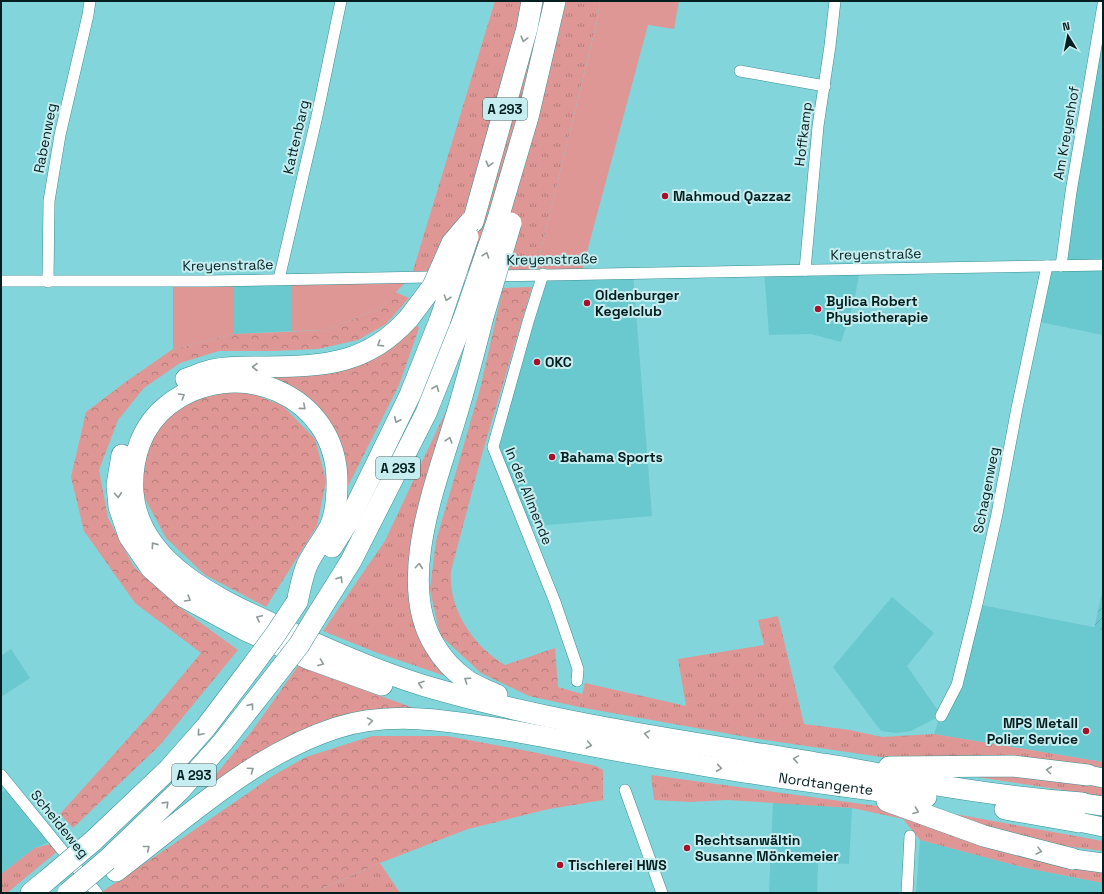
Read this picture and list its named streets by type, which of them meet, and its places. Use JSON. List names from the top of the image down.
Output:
{
  "streets": {
    "highway": ["A 293", "Nordtangente"],
    "street": [
      "Am Kreyenhof",
      "Hoffkamp",
      "Kattenbarg",
      "Rabenweg",
      "Kreyenstraße",
      "Schagenweg",
      "In der Allmende",
      "Scheideweg"
    ]
  },
  "crossings": [
    ["Am Kreyenhof", "Kreyenstraße"],
    ["Hoffkamp", "Kreyenstraße"],
    ["Kattenbarg", "Kreyenstraße"],
    ["Rabenweg", "Kreyenstraße"],
    ["Kreyenstraße", "Schagenweg"],
    ["Kreyenstraße", "In der Allmende"]
  ],
  "places": [
    "Mahmoud Qazzaz",
    "Oldenburger Kegelclub",
    "Bylica Robert Physiotherapie",
    "OKC",
    "Bahama Sports",
    "MPS Metall Polier Service",
    "Rechtsanwältin Susanne Mönkemeier",
    "Tischlerei HWS"
  ],
  "north": "top"
}
